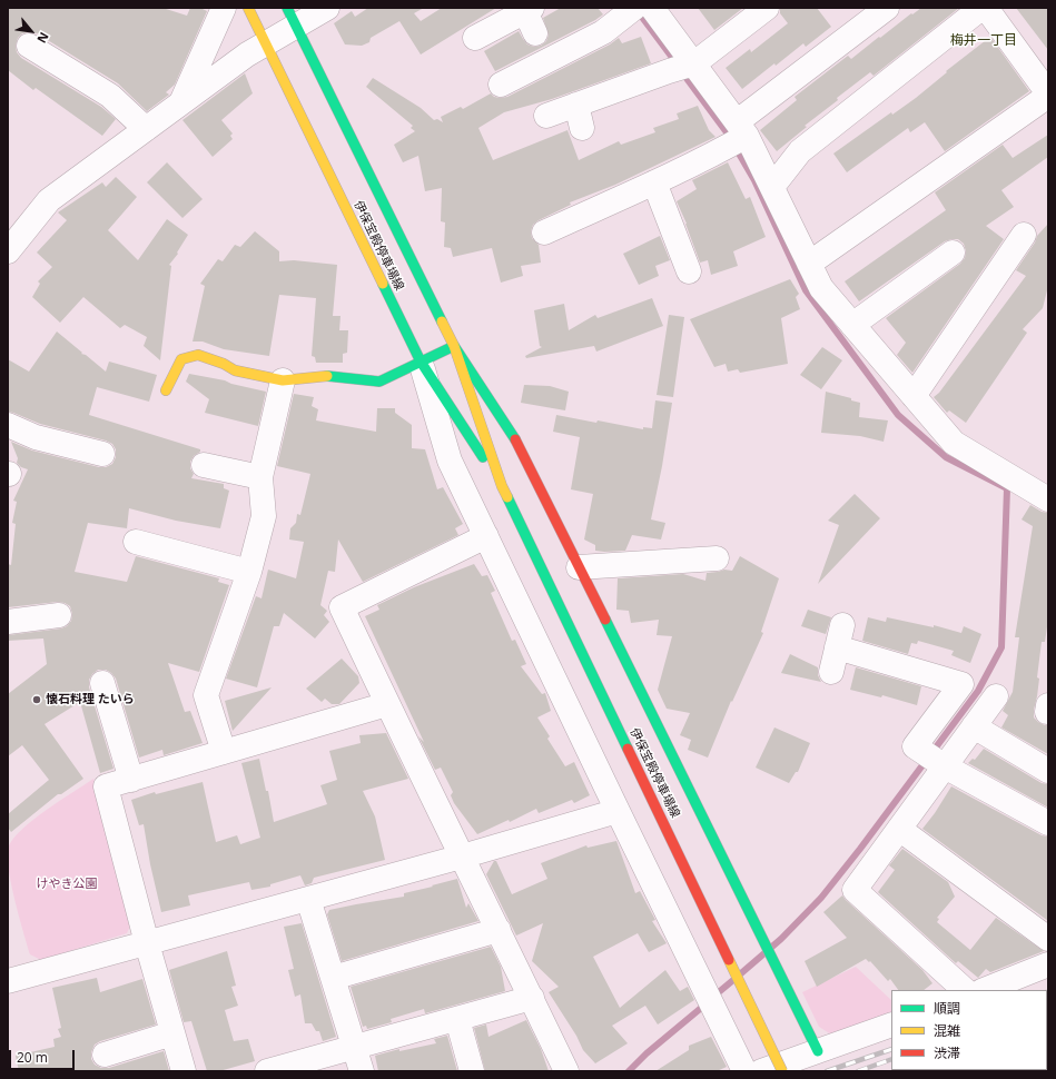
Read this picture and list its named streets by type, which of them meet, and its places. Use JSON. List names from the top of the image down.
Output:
{
  "streets": {
    "main road": ["伊保宝殿停車場線"]
  },
  "districts": ["梅井一丁目"],
  "parks": ["けやき公園"],
  "places": ["懐石料理 たいら"],
  "legend": ["順調", "混雑", "渋滞"],
  "scale_bar": "20 m",
  "north": "bottom right"
}
